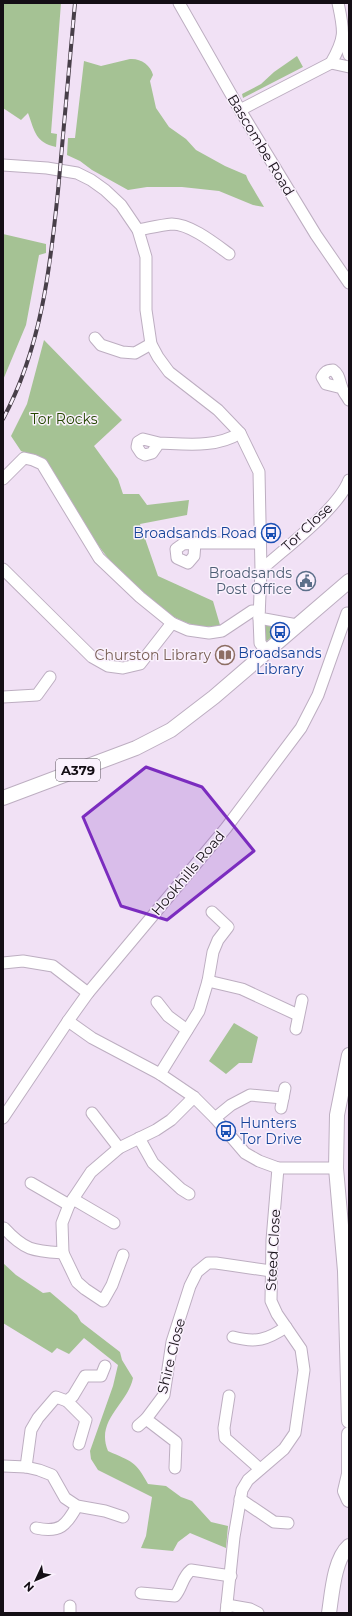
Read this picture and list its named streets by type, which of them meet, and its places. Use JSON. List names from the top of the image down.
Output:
{
  "streets": {
    "main road": ["A379"],
    "street": [
      "Bascombe Road",
      "Tor Close",
      "Hookhills Road",
      "Steed Close",
      "Shire Close"
    ]
  },
  "crossings": [
    ["Steed Close", "Shire Close"]
  ],
  "parks": ["Tor Rocks"],
  "places": {
    "bus stop": ["Broadsands Road", "Broadsands Library", "Hunters Tor Drive"],
    "public building": ["Broadsands Post Office"],
    "library": ["Churston Library"]
  },
  "north": "bottom left"
}
